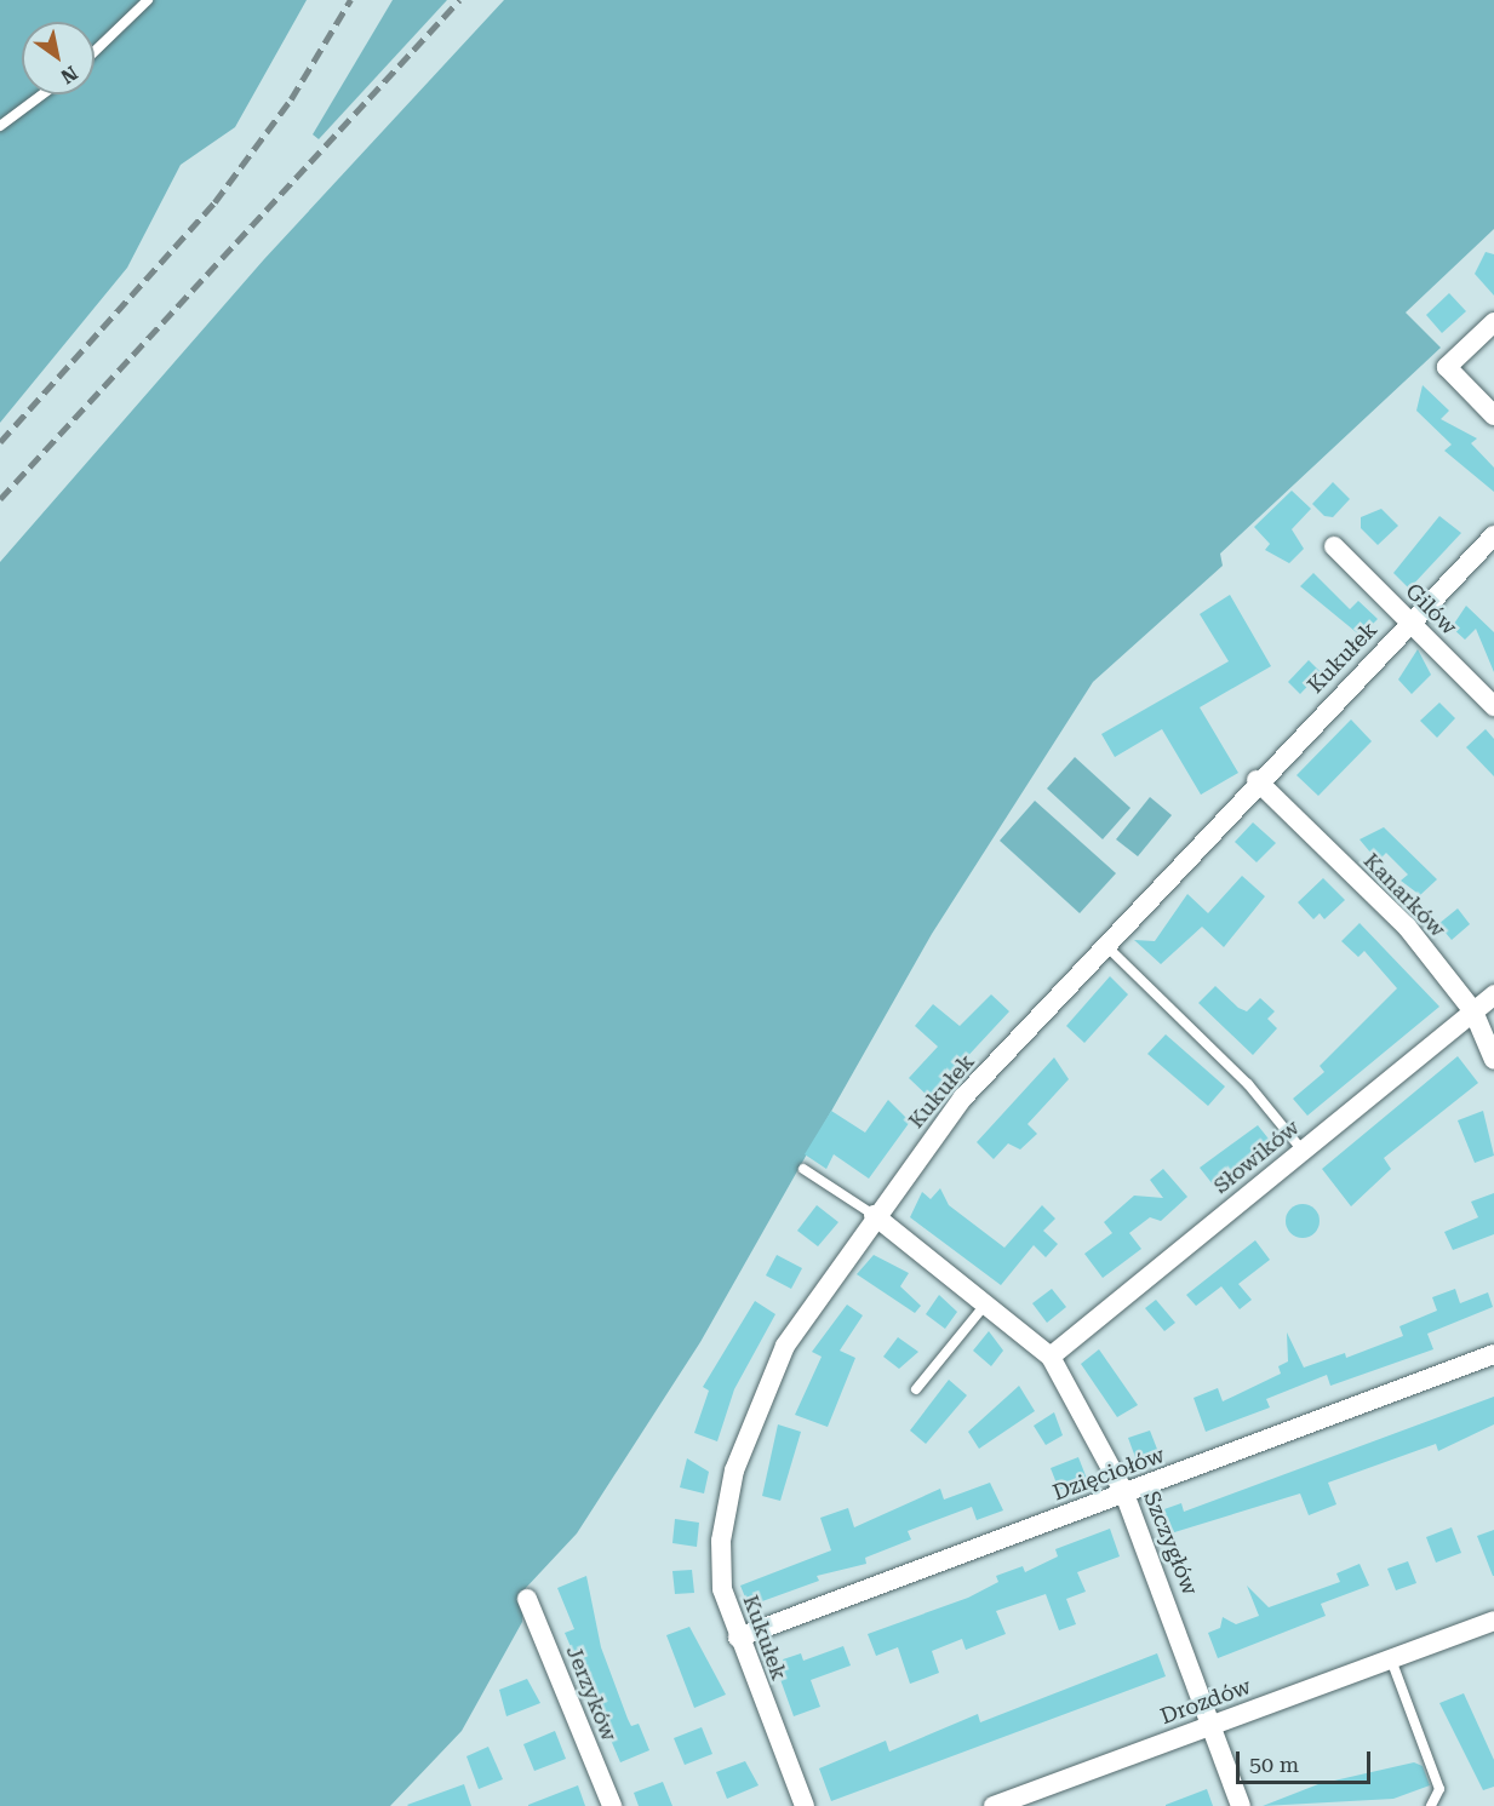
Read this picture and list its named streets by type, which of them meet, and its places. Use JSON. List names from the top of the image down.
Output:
{
  "streets": {
    "street": [
      "Gilów",
      "Kukułek",
      "Kanarków",
      "Słowików",
      "Dzięciołów",
      "Szczygłów",
      "Jerzyków",
      "Drozdów"
    ]
  },
  "crossings": [
    ["Gilów", "Kukułek"],
    ["Kukułek", "Kanarków"],
    ["Kukułek", "Dzięciołów"],
    ["Kukułek", "Szczygłów"],
    ["Kanarków", "Słowików"],
    ["Słowików", "Szczygłów"],
    ["Dzięciołów", "Szczygłów"],
    ["Szczygłów", "Drozdów"]
  ],
  "scale_bar": "50 m",
  "north": "bottom right"
}
